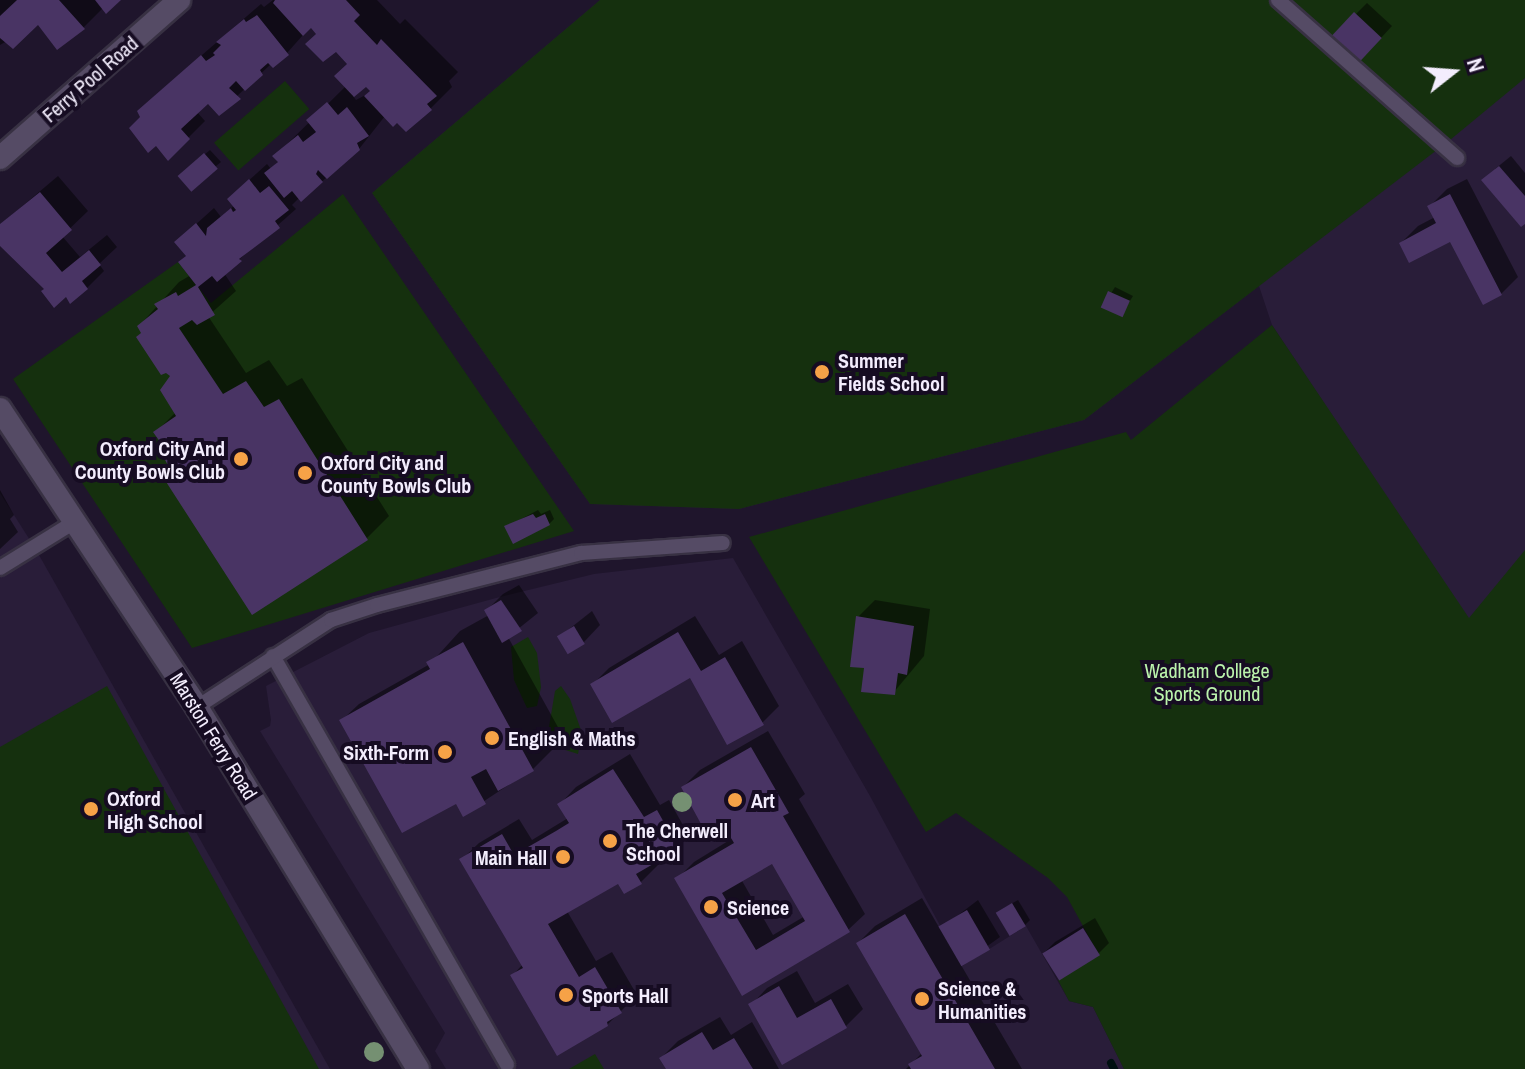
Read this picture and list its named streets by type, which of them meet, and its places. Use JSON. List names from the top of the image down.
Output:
{
  "streets": {
    "main road": ["Ferry Pool Road", "Marston Ferry Road"]
  },
  "parks": ["Wadham College Sports Ground"],
  "places": [
    "Summer Fields School",
    "Oxford City And County Bowls Club",
    "Oxford City and County Bowls Club",
    "English & Maths",
    "Sixth-Form",
    "Art",
    "Oxford High School",
    "The Cherwell School",
    "Main Hall",
    "Science",
    "Sports Hall",
    "Science & Humanities"
  ],
  "north": "right"
}
